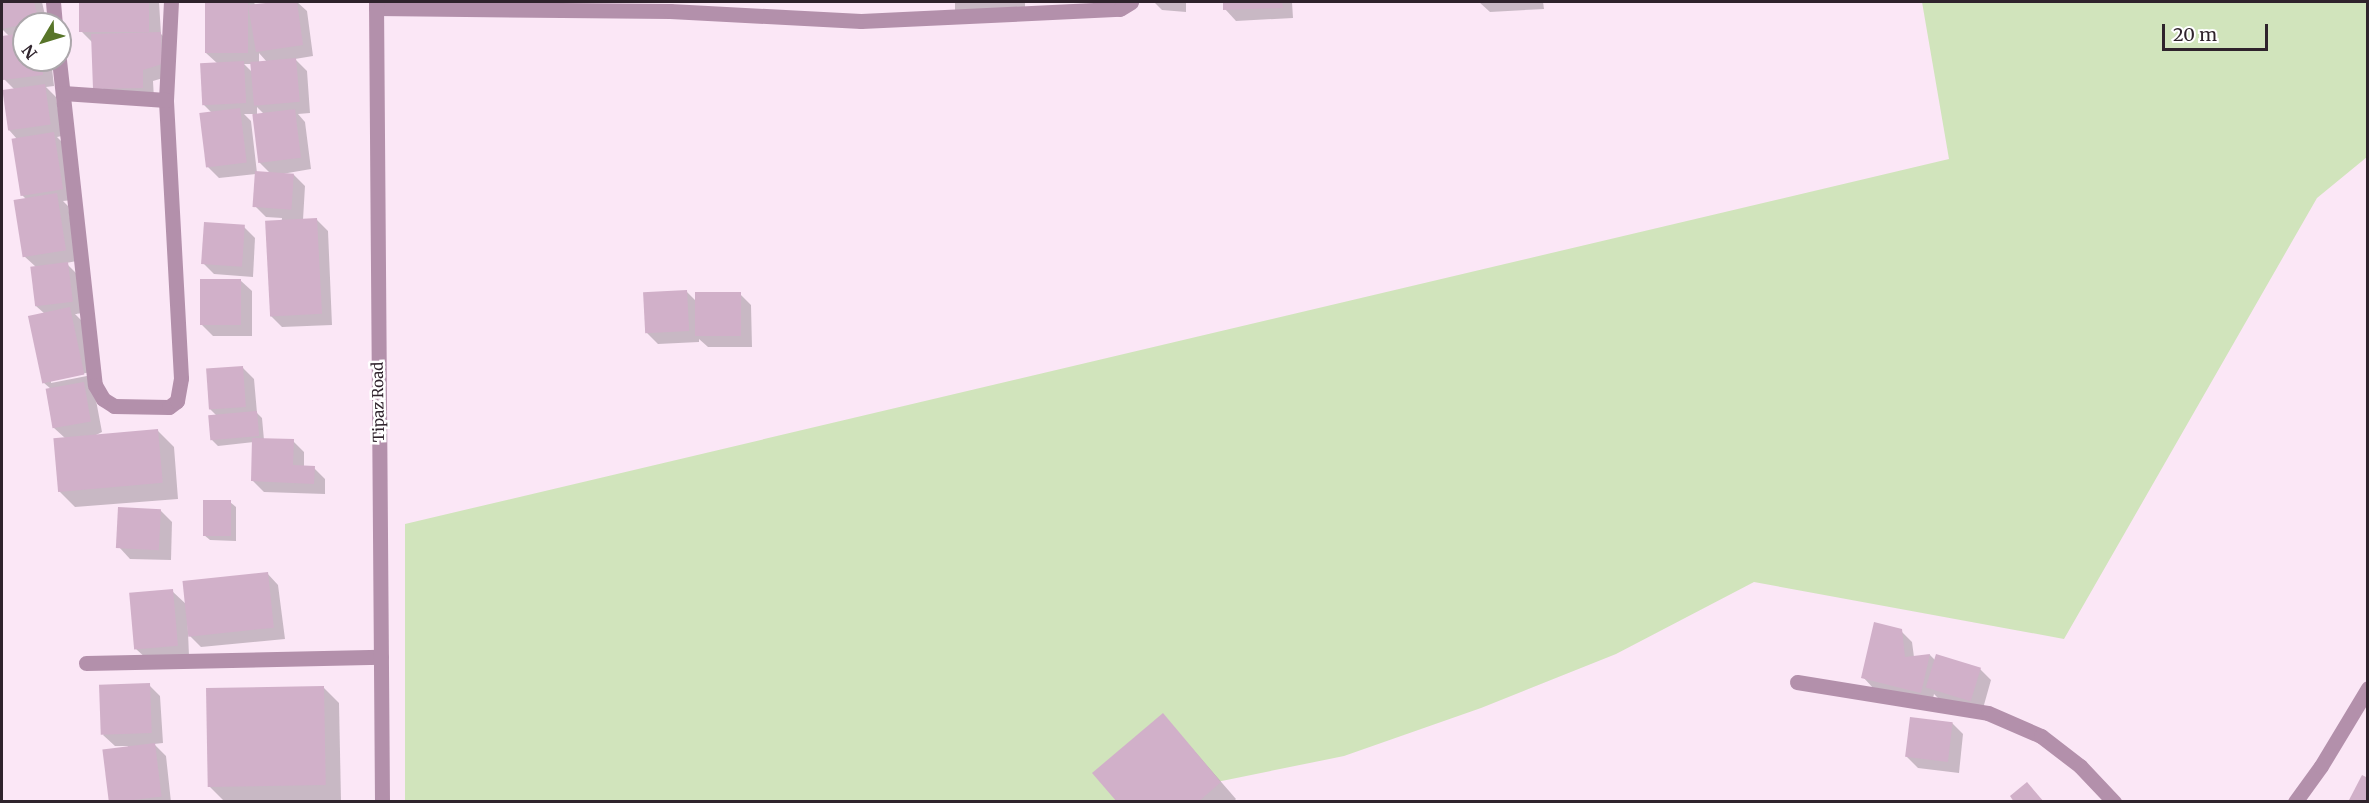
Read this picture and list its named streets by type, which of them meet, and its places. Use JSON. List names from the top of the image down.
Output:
{
  "streets": {
    "street": ["Tipaz Road"]
  },
  "scale_bar": "20 m",
  "north": "bottom left"
}
